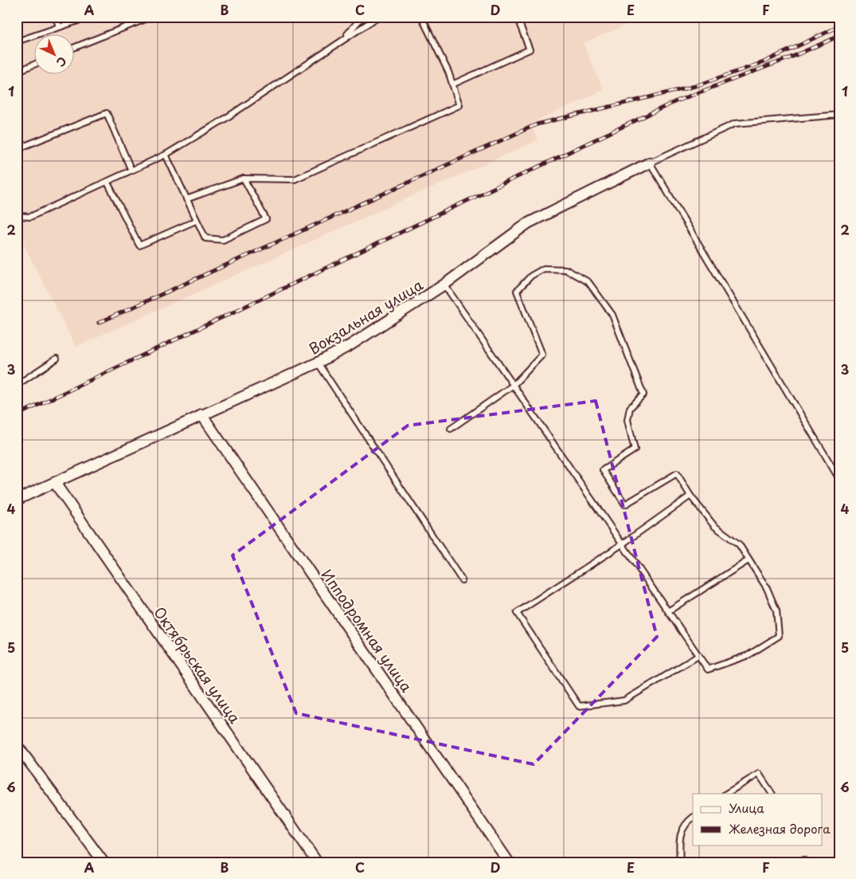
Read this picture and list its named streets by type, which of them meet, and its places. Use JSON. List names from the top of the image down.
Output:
{
  "streets": {
    "street": ["Вокзальная улица", "Ипподромная улица", "Октябрьская улица"]
  },
  "crossings": [
    ["Вокзальная улица", "Ипподромная улица"],
    ["Вокзальная улица", "Октябрьская улица"]
  ],
  "legend": ["Улица", "Железная дорога"],
  "north": "bottom right",
  "grid": {
    "columns": [
      "A",
      "B",
      "C",
      "D",
      "E",
      "F"
    ],
    "rows": [
      "1",
      "2",
      "3",
      "4",
      "5",
      "6"
    ]
  }
}
